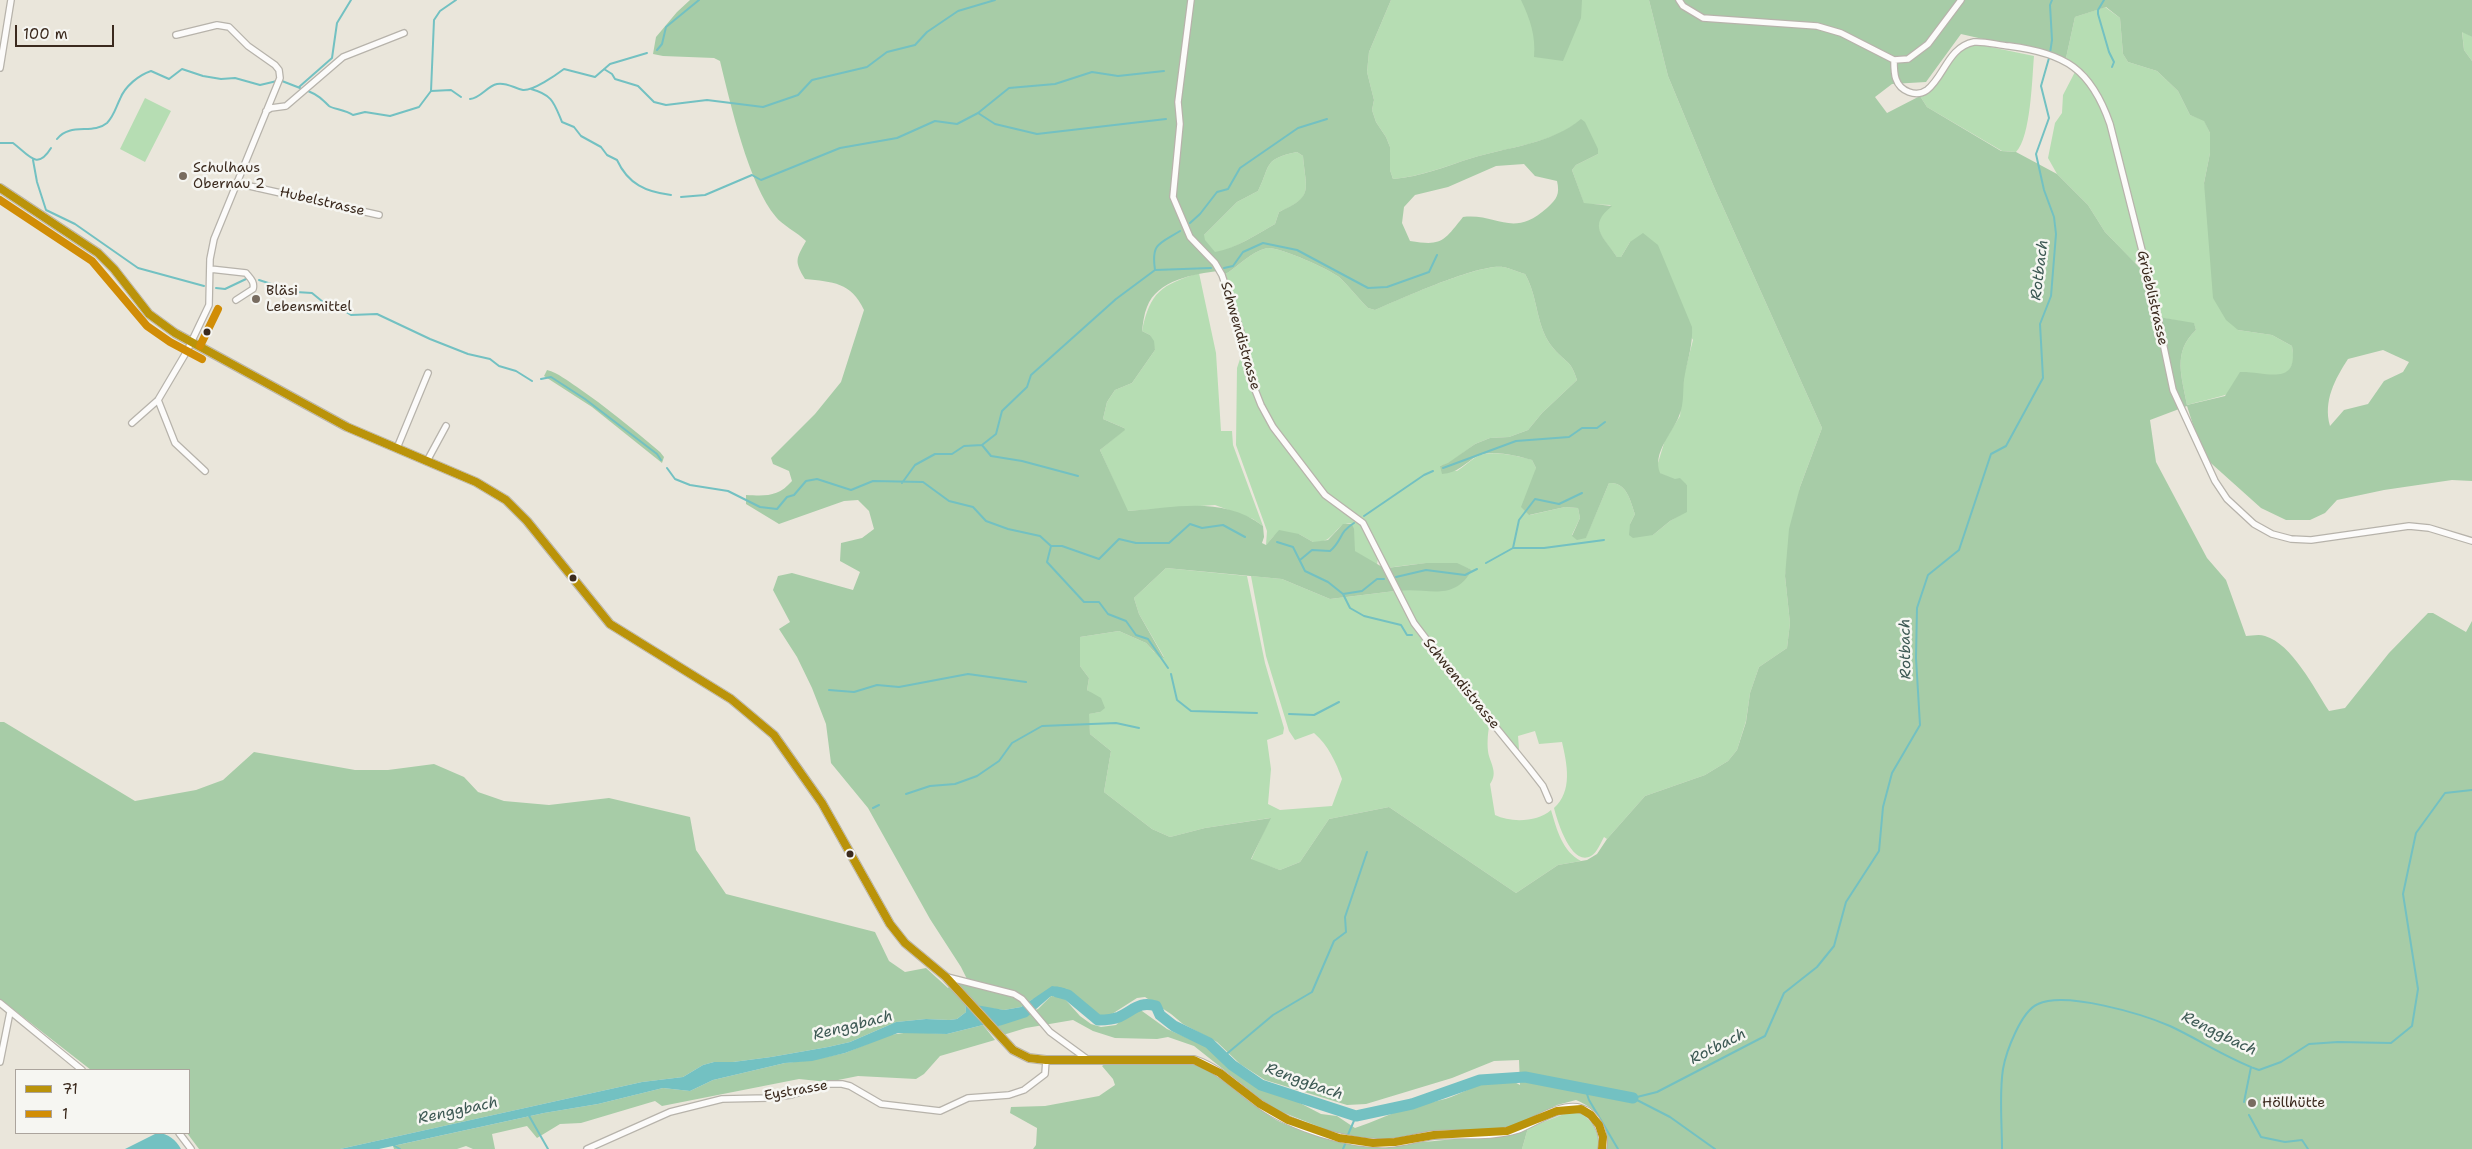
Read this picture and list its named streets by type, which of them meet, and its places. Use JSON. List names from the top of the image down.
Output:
{
  "streets": {
    "street": [
      "Hubelstrasse",
      "Grüeblistrasse",
      "Schwendistrasse",
      "Eystrasse"
    ]
  },
  "water": ["Rotbach", "Renggbach"],
  "places": ["Schulhaus Obernau 2", "Bläsi Lebensmittel", "Höllhütte"],
  "lines": ["transit line 71", "transit line 1"],
  "legend": ["71", "1"],
  "scale_bar": "100 m"
}
